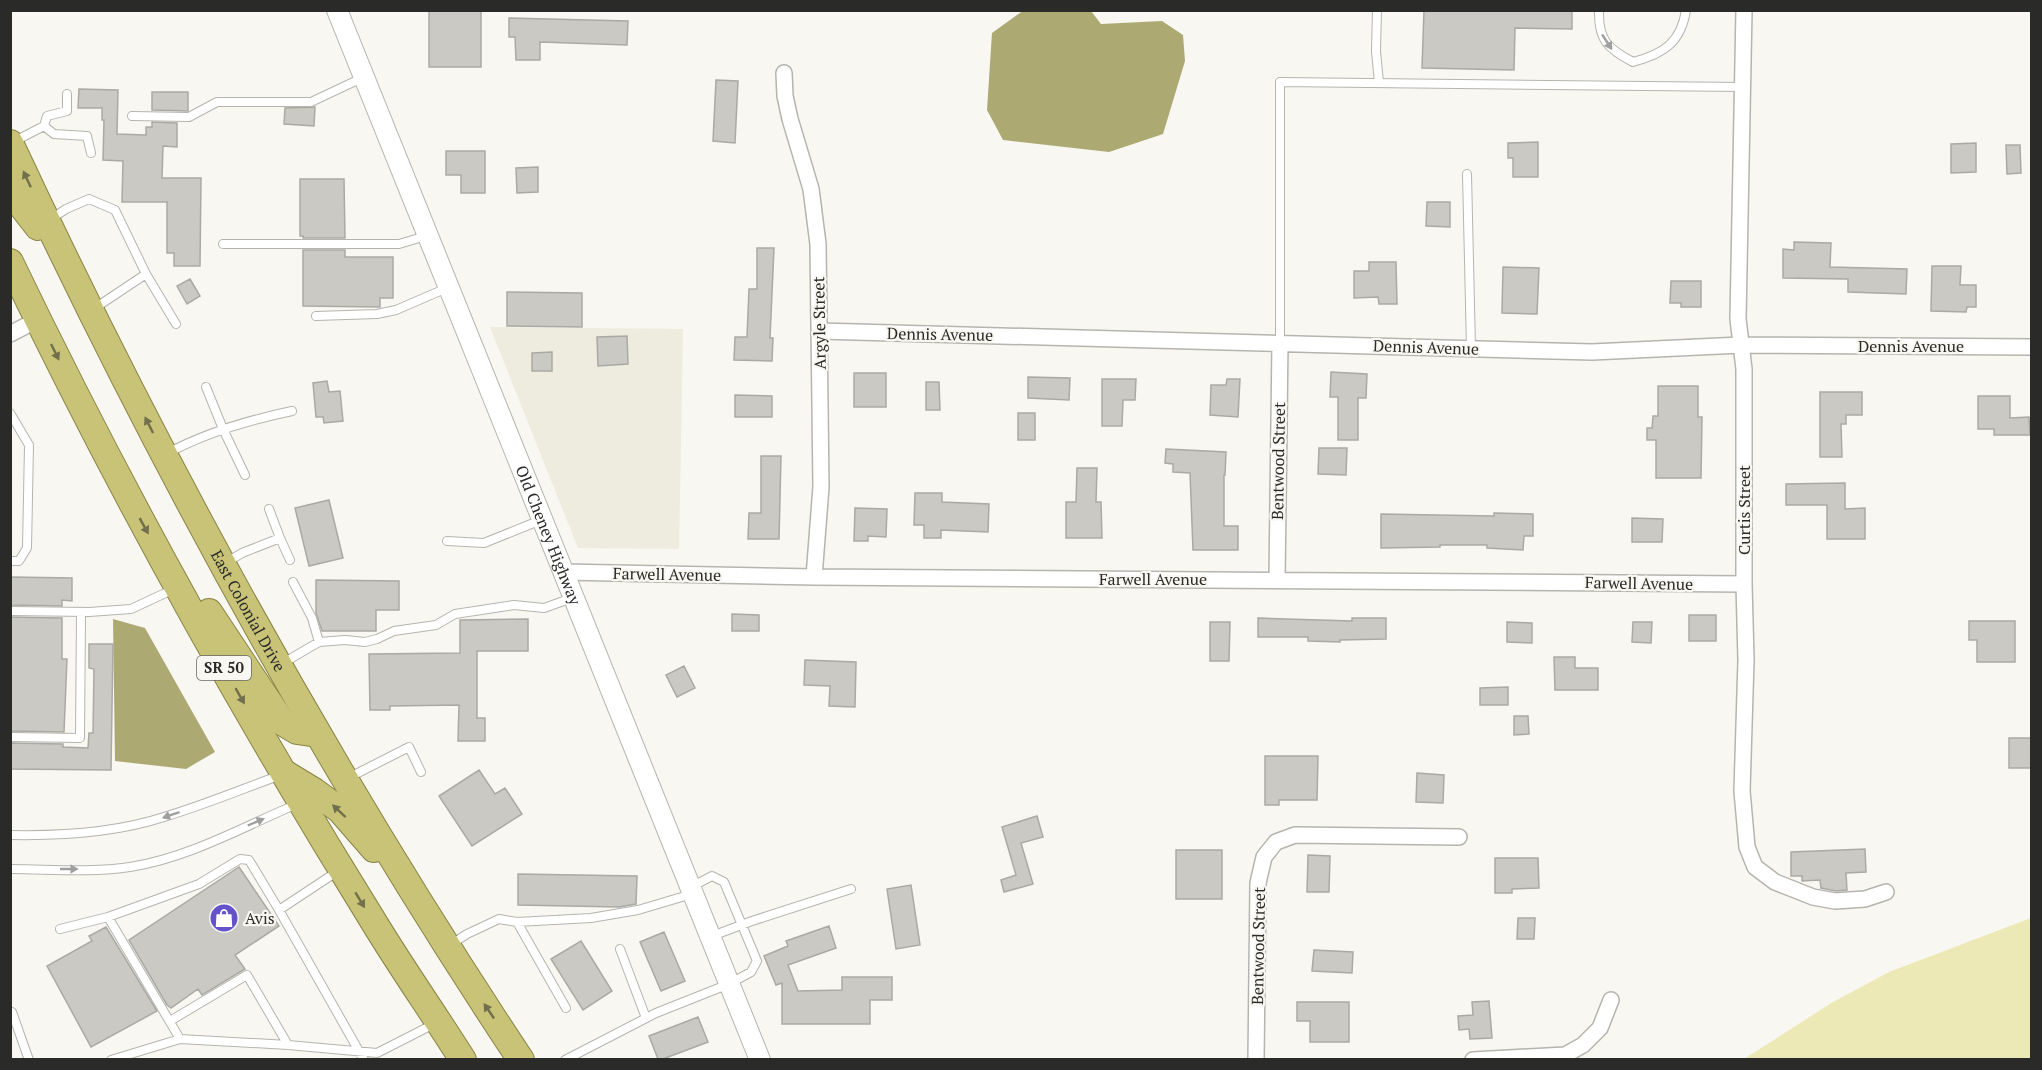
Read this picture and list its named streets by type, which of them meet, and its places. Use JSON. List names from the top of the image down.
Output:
{
  "streets": {
    "highway": ["East Colonial Drive", "SR 50"],
    "street": [
      "Argyle Street",
      "Dennis Avenue",
      "Bentwood Street",
      "Curtis Street",
      "Old Cheney Highway",
      "Farwell Avenue"
    ]
  },
  "crossings": [
    ["Argyle Street", "Dennis Avenue"],
    ["Argyle Street", "Farwell Avenue"],
    ["Dennis Avenue", "Bentwood Street"],
    ["Dennis Avenue", "Curtis Street"],
    ["Bentwood Street", "Farwell Avenue"],
    ["Curtis Street", "Farwell Avenue"],
    ["Old Cheney Highway", "Farwell Avenue"]
  ],
  "places": {
    "shop": ["Avis"]
  }
}
